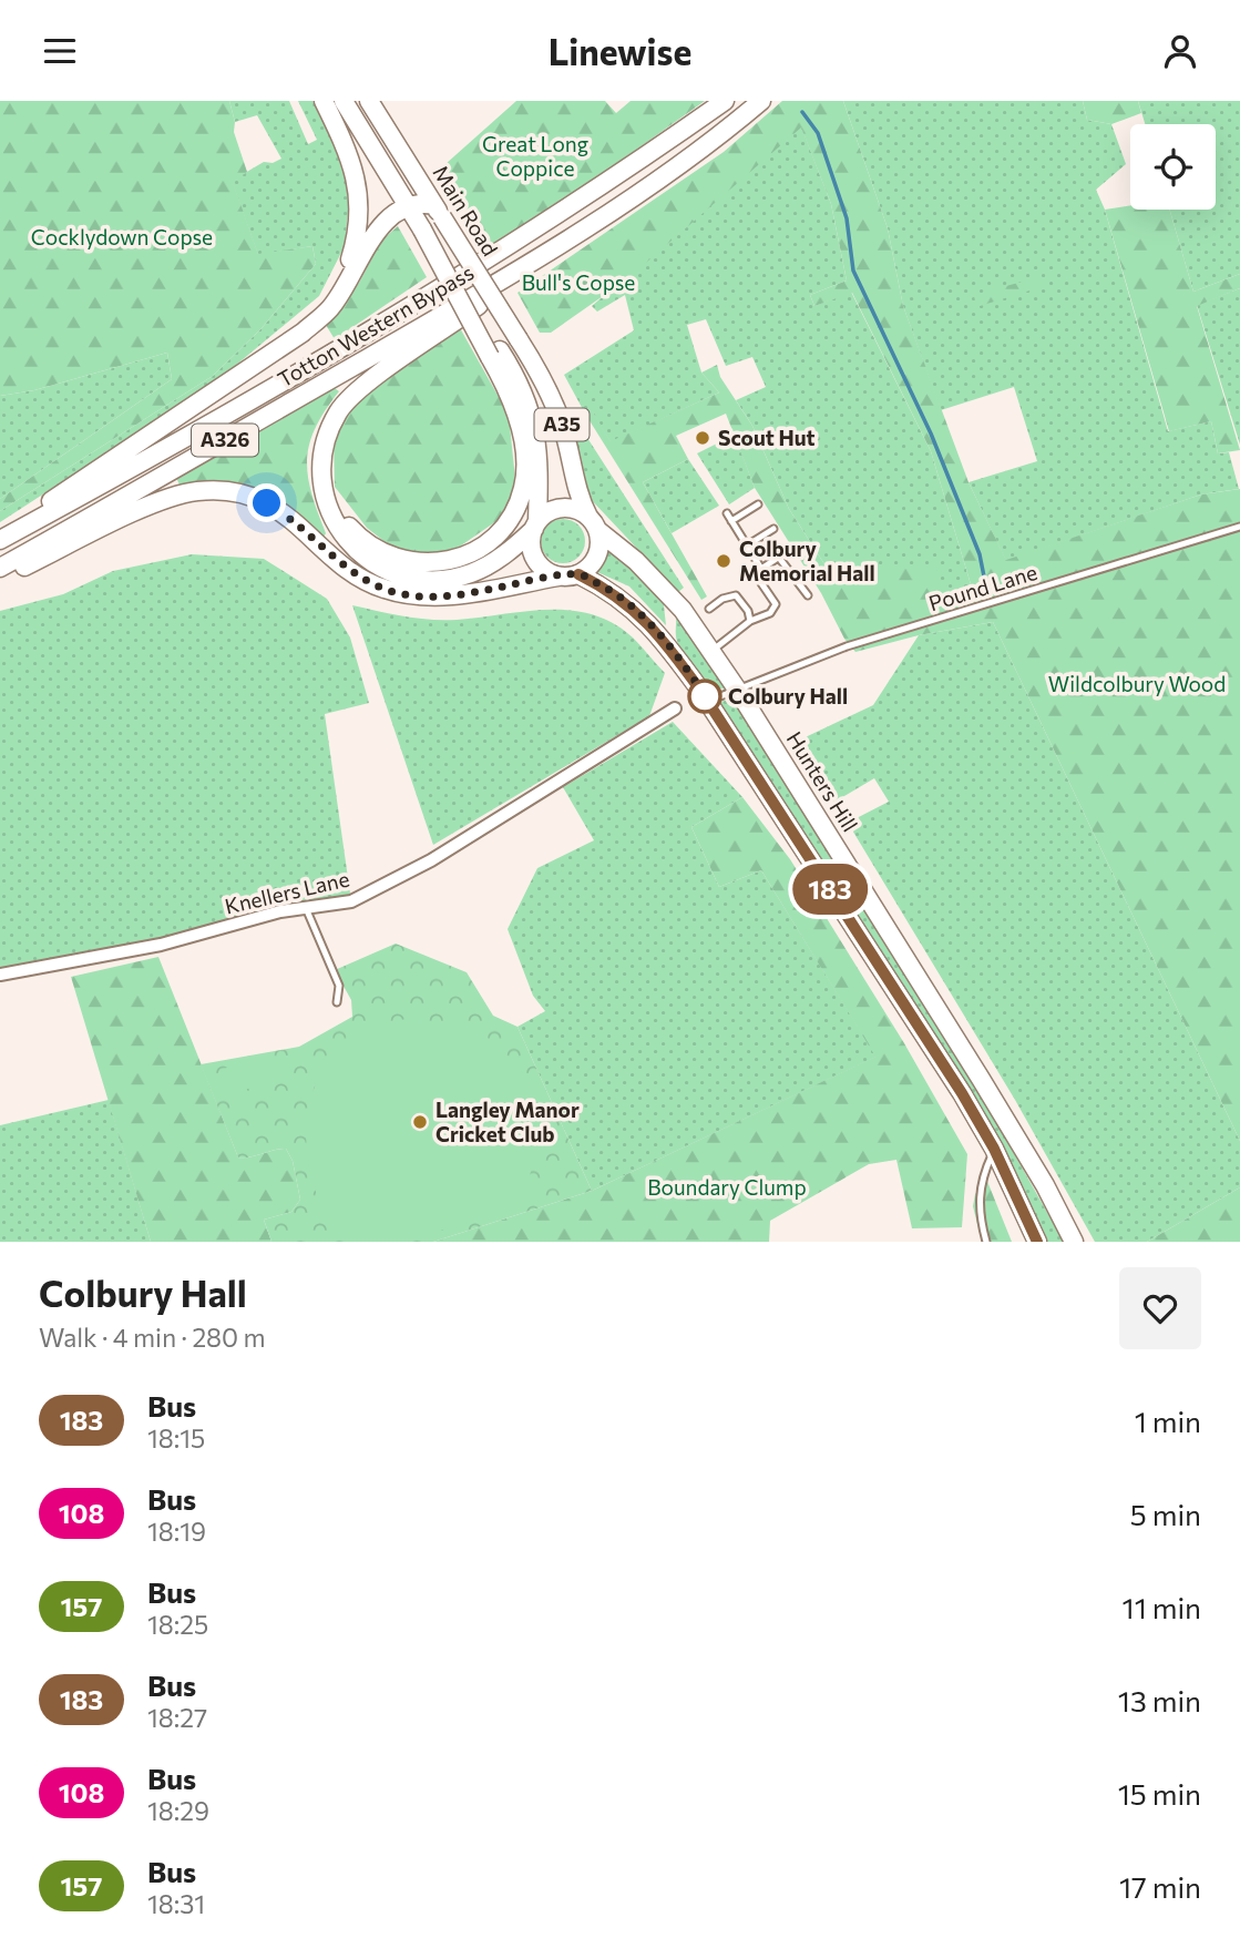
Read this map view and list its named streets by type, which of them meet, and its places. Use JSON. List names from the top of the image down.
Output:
{
  "streets": {
    "main road": [
      "Main Road",
      "Totton Western Bypass",
      "A35",
      "A326",
      "Hunters Hill"
    ],
    "street": ["Knellers Lane"],
    "lane": ["Pound Lane"]
  },
  "crossings": [
    ["Main Road", "A35"],
    ["Main Road", "Hunters Hill"],
    ["A35", "Hunters Hill"],
    ["Pound Lane", "Hunters Hill"]
  ],
  "parks": [
    "Great Long Coppice",
    "Cocklydown Copse",
    "Bull's Copse",
    "Wildcolbury Wood",
    "Boundary Clump"
  ],
  "places": [
    "Scout Hut",
    "Colbury Memorial Hall",
    "Colbury Hall",
    "Langley Manor Cricket Club"
  ],
  "lines": ["bus line 183"],
  "page": {
    "header": "Linewise",
    "on_map": "183",
    "heading": ["Colbury Hall", "Walk · 4 min · 280 m"],
    "list": [
      {
        "mark": "183",
        "name": "Bus",
        "note": "18:15",
        "value": "1 min"
      },
      {
        "mark": "108",
        "name": "Bus",
        "note": "18:19",
        "value": "5 min"
      },
      {
        "mark": "157",
        "name": "Bus",
        "note": "18:25",
        "value": "11 min"
      },
      {
        "mark": "183",
        "name": "Bus",
        "note": "18:27",
        "value": "13 min"
      },
      {
        "mark": "108",
        "name": "Bus",
        "note": "18:29",
        "value": "15 min"
      },
      {
        "mark": "157",
        "name": "Bus",
        "note": "18:31",
        "value": "17 min"
      }
    ]
  }
}
